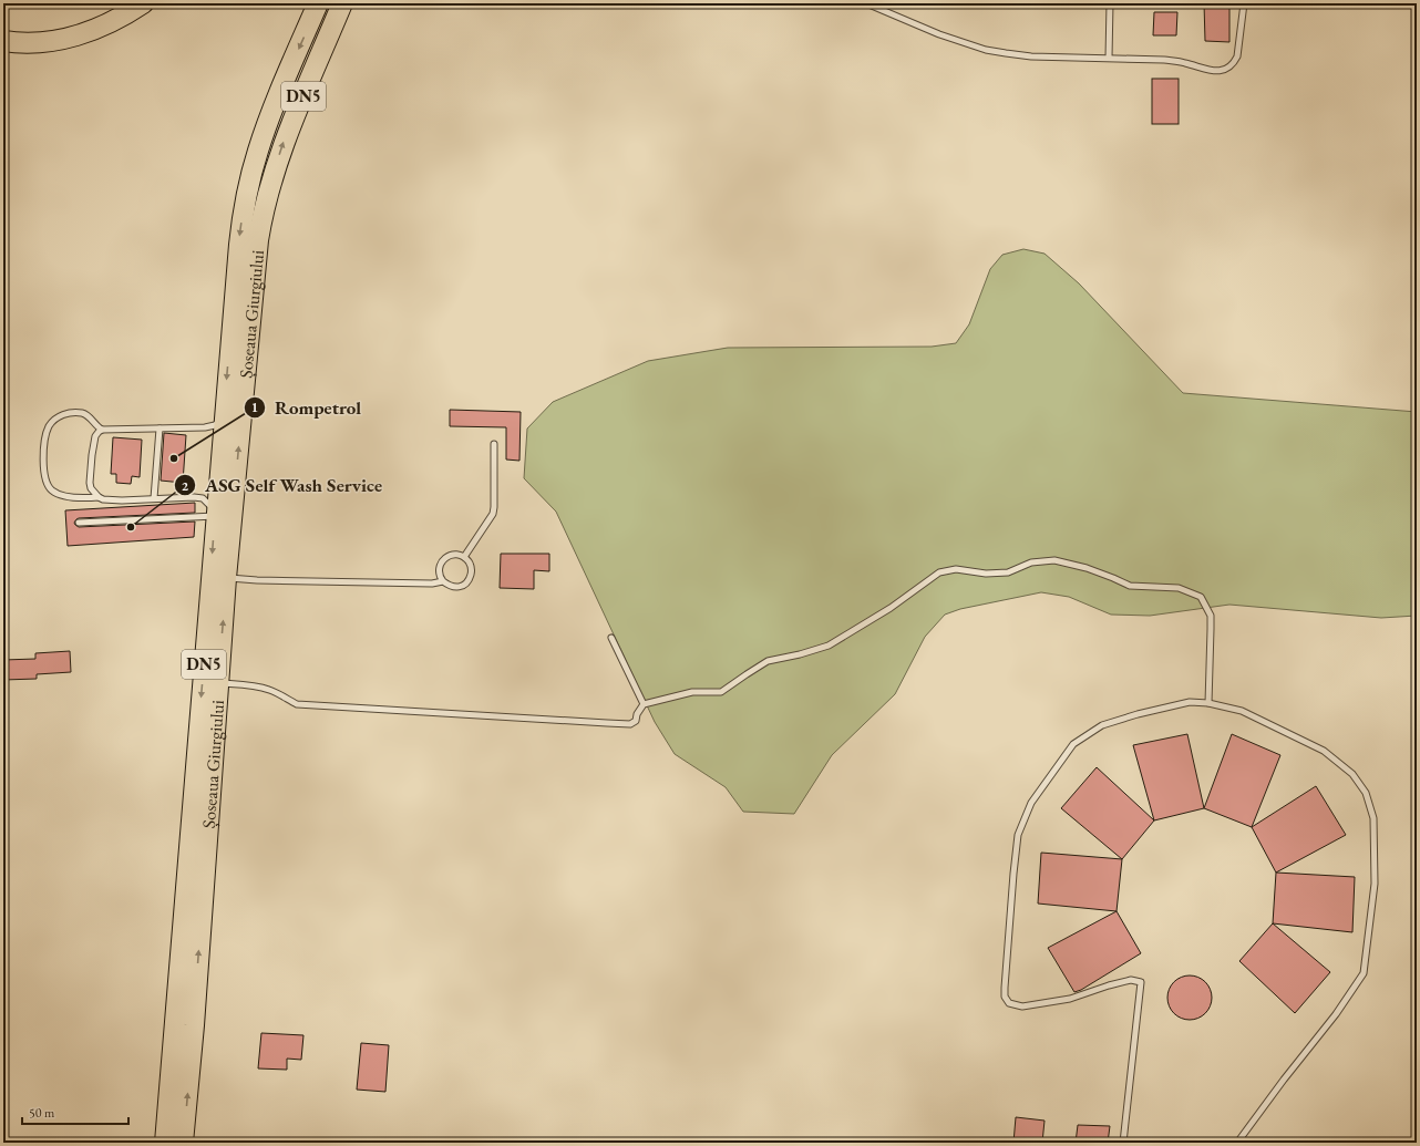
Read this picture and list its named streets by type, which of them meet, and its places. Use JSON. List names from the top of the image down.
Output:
{
  "streets": {
    "highway": ["DN5", "Șoseaua Giurgiului"]
  },
  "places": ["Rompetrol", "ASG Self Wash Service"],
  "scale_bar": "50 m"
}
